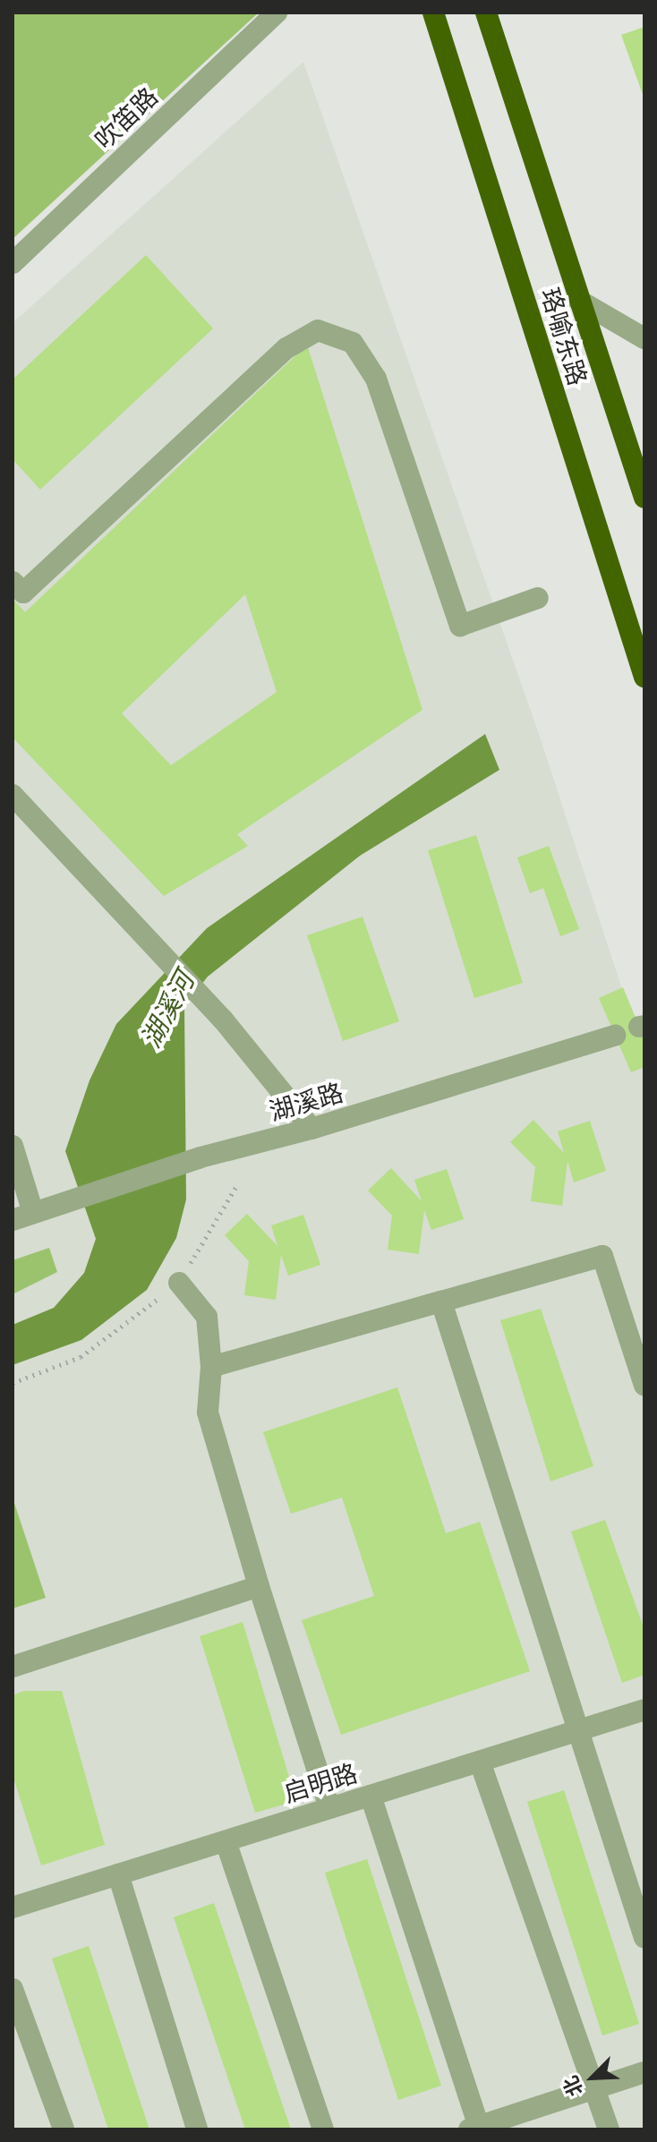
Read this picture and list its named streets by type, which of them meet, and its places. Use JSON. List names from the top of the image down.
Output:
{
  "streets": {
    "highway": ["珞喻东路"],
    "street": ["吹笛路", "湖溪路", "启明路"]
  },
  "water": ["湖溪河"],
  "north": "bottom left"
}
